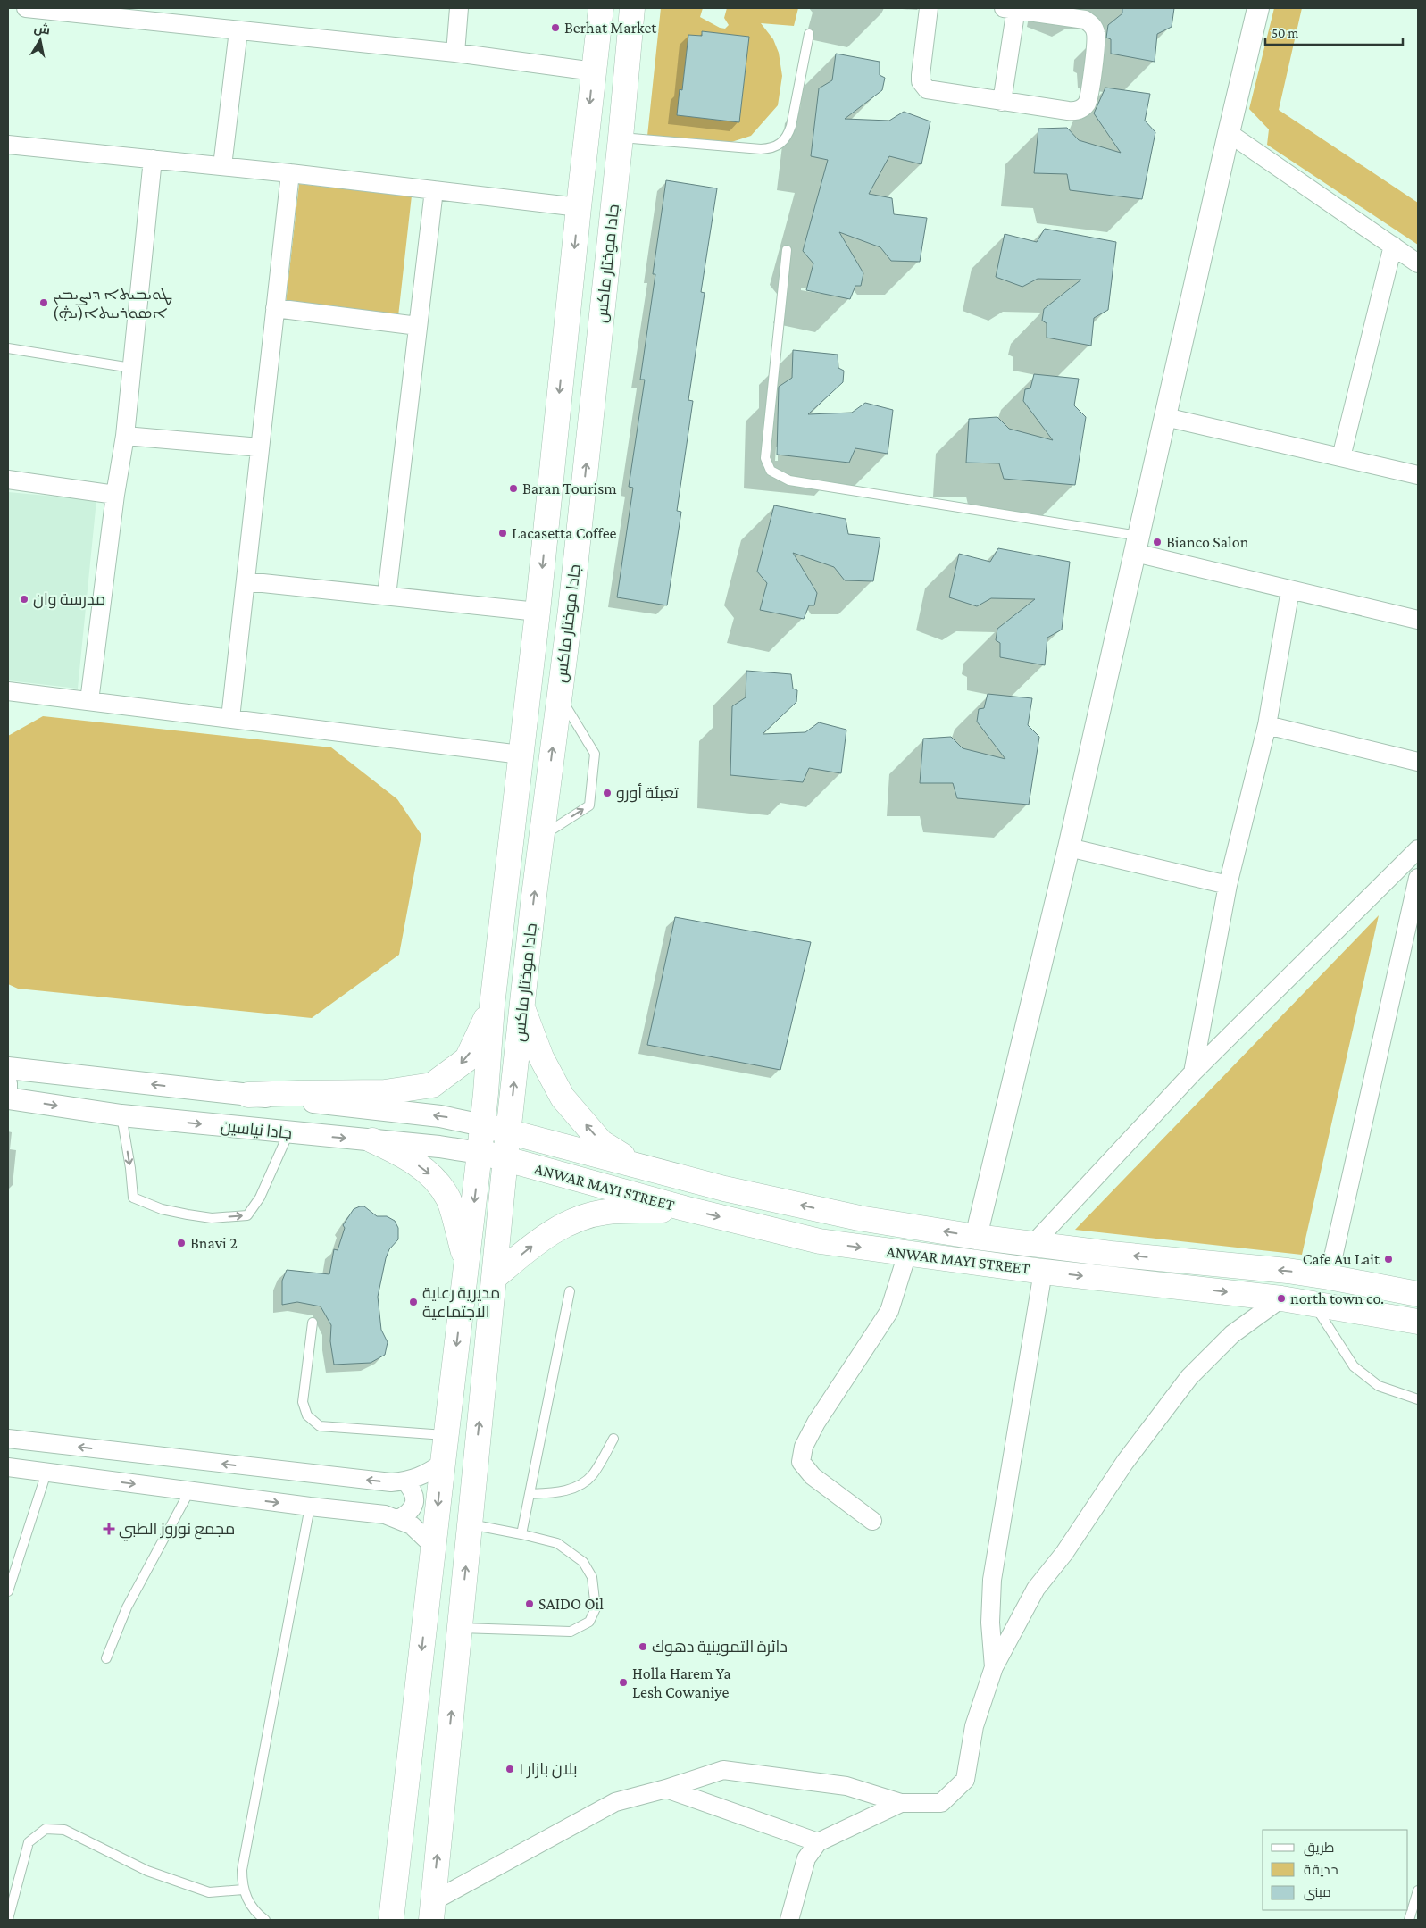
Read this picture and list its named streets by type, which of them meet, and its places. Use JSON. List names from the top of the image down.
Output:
{
  "streets": {
    "main road": ["جادا موختار ماكس", "جادا نیاسین", "ANWAR MAYI STREET"]
  },
  "crossings": [
    ["جادا موختار ماكس", "جادا نیاسین"],
    ["جادا موختار ماكس", "ANWAR MAYI STREET"],
    ["جادا نیاسین", "ANWAR MAYI STREET"]
  ],
  "places": {
    "other": [
      "Berhat Market",
      "ܛܘܝܒܝܬܐ ܕܢܨܝܒܝܢ ܐܣܘܪܝܝܬܐ(ܞ)",
      "Baran Tourism",
      "Lacasetta Coffee",
      "Bianco Salon",
      "مدرسة وان",
      "تعبئة أورو",
      "Bnavi 2",
      "Cafe Au Lait",
      "north town co.",
      "مديرية رعاية الاجتماعية",
      "SAIDO Oil",
      "دائرة التموينية دهوك",
      "Holla Harem Ya Lesh Cowaniye",
      "بلان بازار ١"
    ],
    "health": ["مجمع نوروز الطبي"]
  },
  "legend": ["طريق", "حديقة", "مبنى"],
  "scale_bar": "50 m",
  "north": "top"
}
